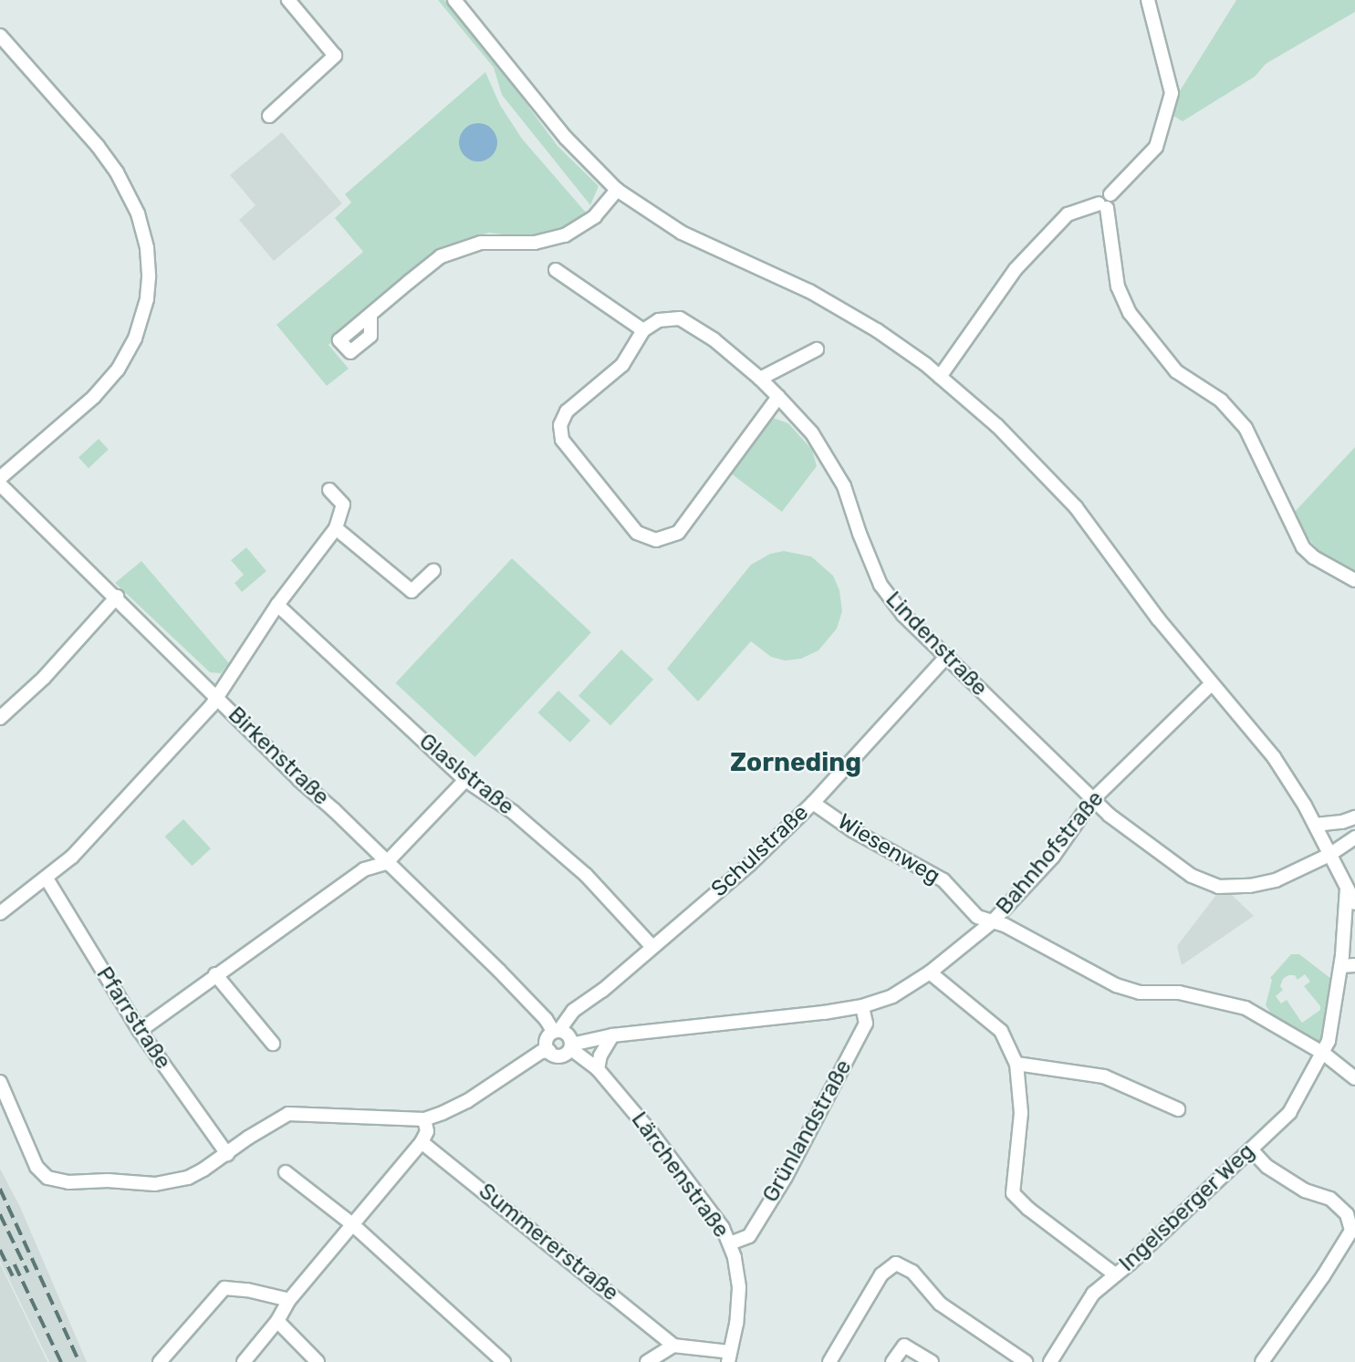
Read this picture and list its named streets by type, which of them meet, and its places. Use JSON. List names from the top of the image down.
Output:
{
  "streets": {
    "street": [
      "Lindenstraße",
      "Birkenstraße",
      "Glaslstraße",
      "Wiesenweg",
      "Schulstraße",
      "Bahnhofstraße",
      "Pfarrstraße",
      "Grünlandstraße",
      "Lärchenstraße",
      "Ingelsberger Weg",
      "Summererstraße"
    ]
  },
  "crossings": [
    ["Lindenstraße", "Schulstraße"],
    ["Lindenstraße", "Bahnhofstraße"],
    ["Birkenstraße", "Schulstraße"],
    ["Birkenstraße", "Bahnhofstraße"],
    ["Birkenstraße", "Lärchenstraße"],
    ["Glaslstraße", "Schulstraße"],
    ["Wiesenweg", "Schulstraße"],
    ["Wiesenweg", "Bahnhofstraße"],
    ["Wiesenweg", "Ingelsberger Weg"],
    ["Schulstraße", "Bahnhofstraße"],
    ["Schulstraße", "Lärchenstraße"],
    ["Bahnhofstraße", "Grünlandstraße"],
    ["Bahnhofstraße", "Lärchenstraße"],
    ["Grünlandstraße", "Lärchenstraße"]
  ],
  "districts": ["Zorneding"]
}
